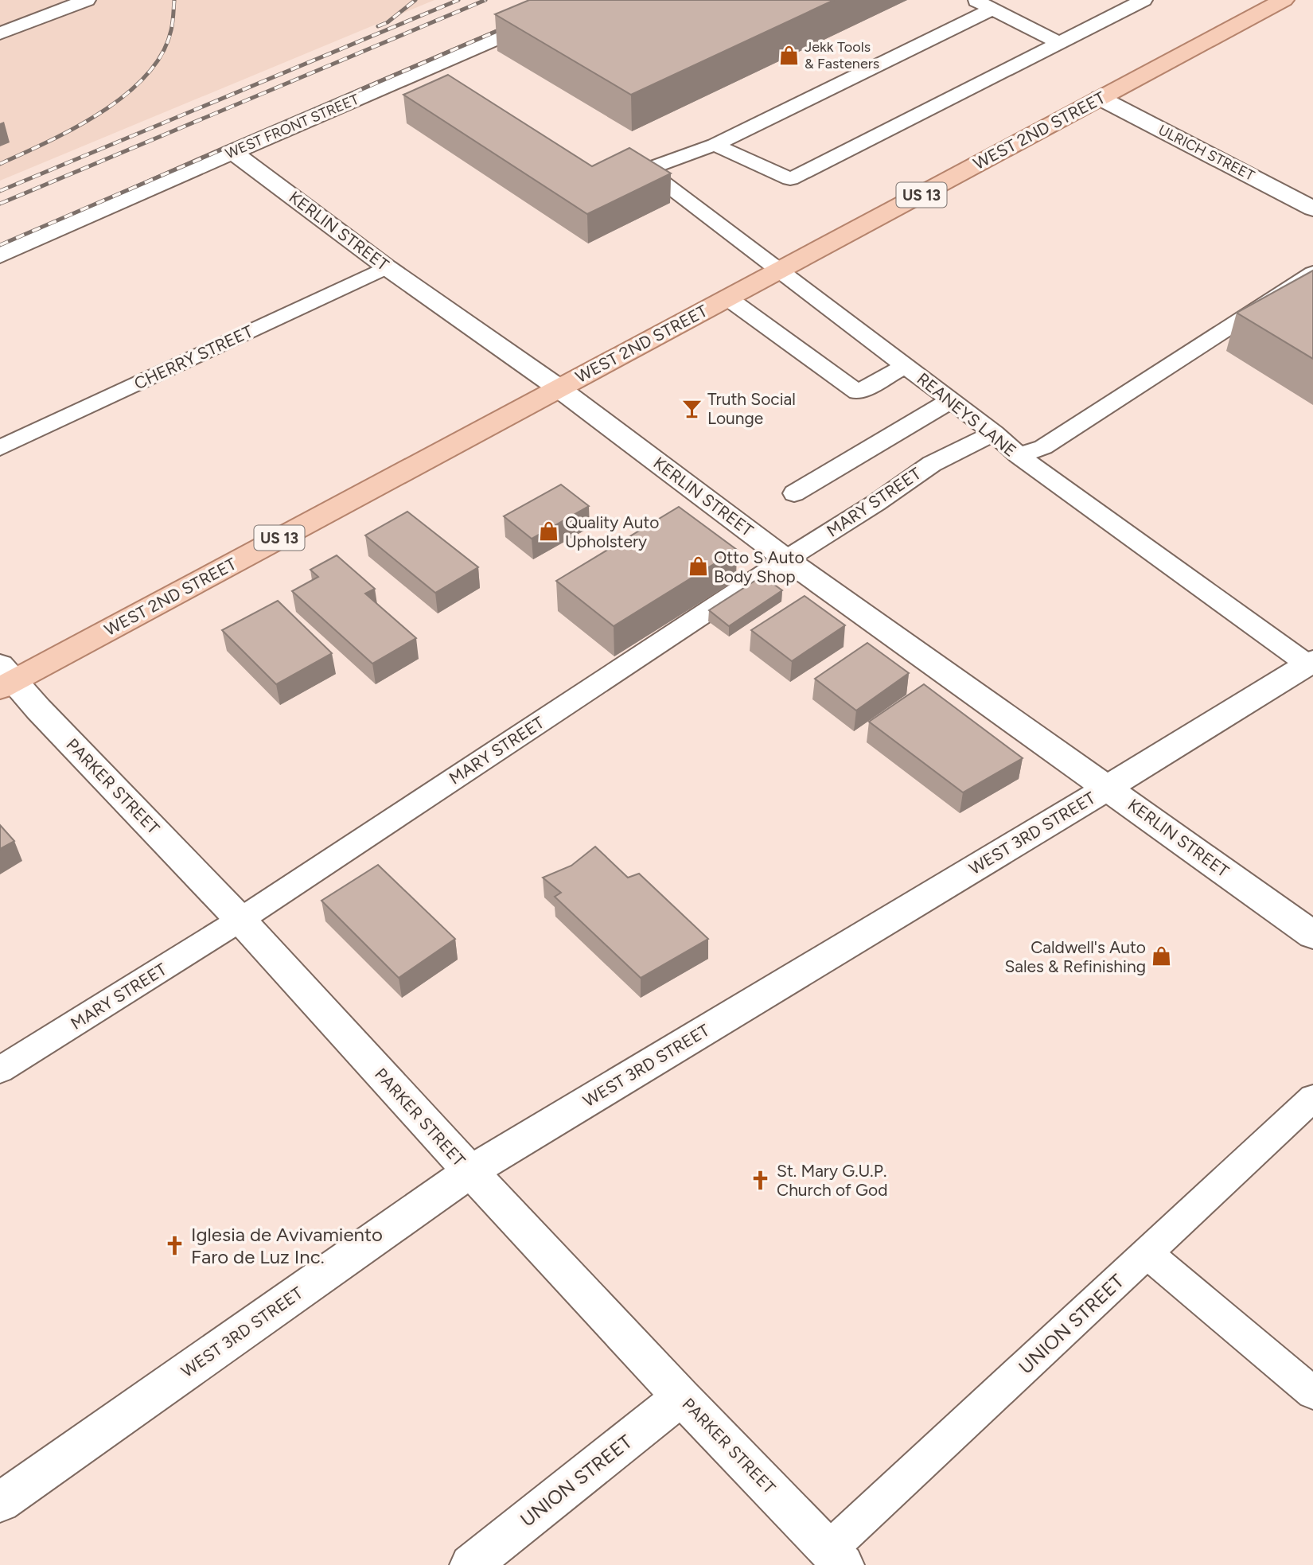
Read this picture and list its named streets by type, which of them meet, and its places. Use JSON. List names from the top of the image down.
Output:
{
  "streets": {
    "main road": ["WEST 2ND STREET", "US 13"],
    "street": [
      "WEST FRONT STREET",
      "ULRICH STREET",
      "KERLIN STREET",
      "PARKER STREET",
      "WEST 3RD STREET",
      "UNION STREET"
    ],
    "lane": ["CHERRY STREET", "REANEYS LANE", "MARY STREET"]
  },
  "crossings": [
    ["WEST FRONT STREET", "KERLIN STREET"],
    ["WEST 2ND STREET", "ULRICH STREET"],
    ["WEST 2ND STREET", "KERLIN STREET"],
    ["WEST 2ND STREET", "REANEYS LANE"],
    ["WEST 2ND STREET", "PARKER STREET"],
    ["KERLIN STREET", "CHERRY STREET"],
    ["KERLIN STREET", "MARY STREET"],
    ["KERLIN STREET", "WEST 3RD STREET"],
    ["REANEYS LANE", "MARY STREET"],
    ["REANEYS LANE", "WEST 3RD STREET"],
    ["MARY STREET", "PARKER STREET"],
    ["PARKER STREET", "WEST 3RD STREET"],
    ["PARKER STREET", "UNION STREET"]
  ],
  "places": {
    "shop": [
      "Jekk Tools & Fasteners",
      "Quality Auto Upholstery",
      "Otto S Auto Body Shop",
      "Caldwell's Auto Sales & Refinishing"
    ],
    "bar": ["Truth Social Lounge"],
    "church": ["St. Mary G.U.P. Church of God", "Iglesia de Avivamiento Faro de Luz Inc."]
  }
}
